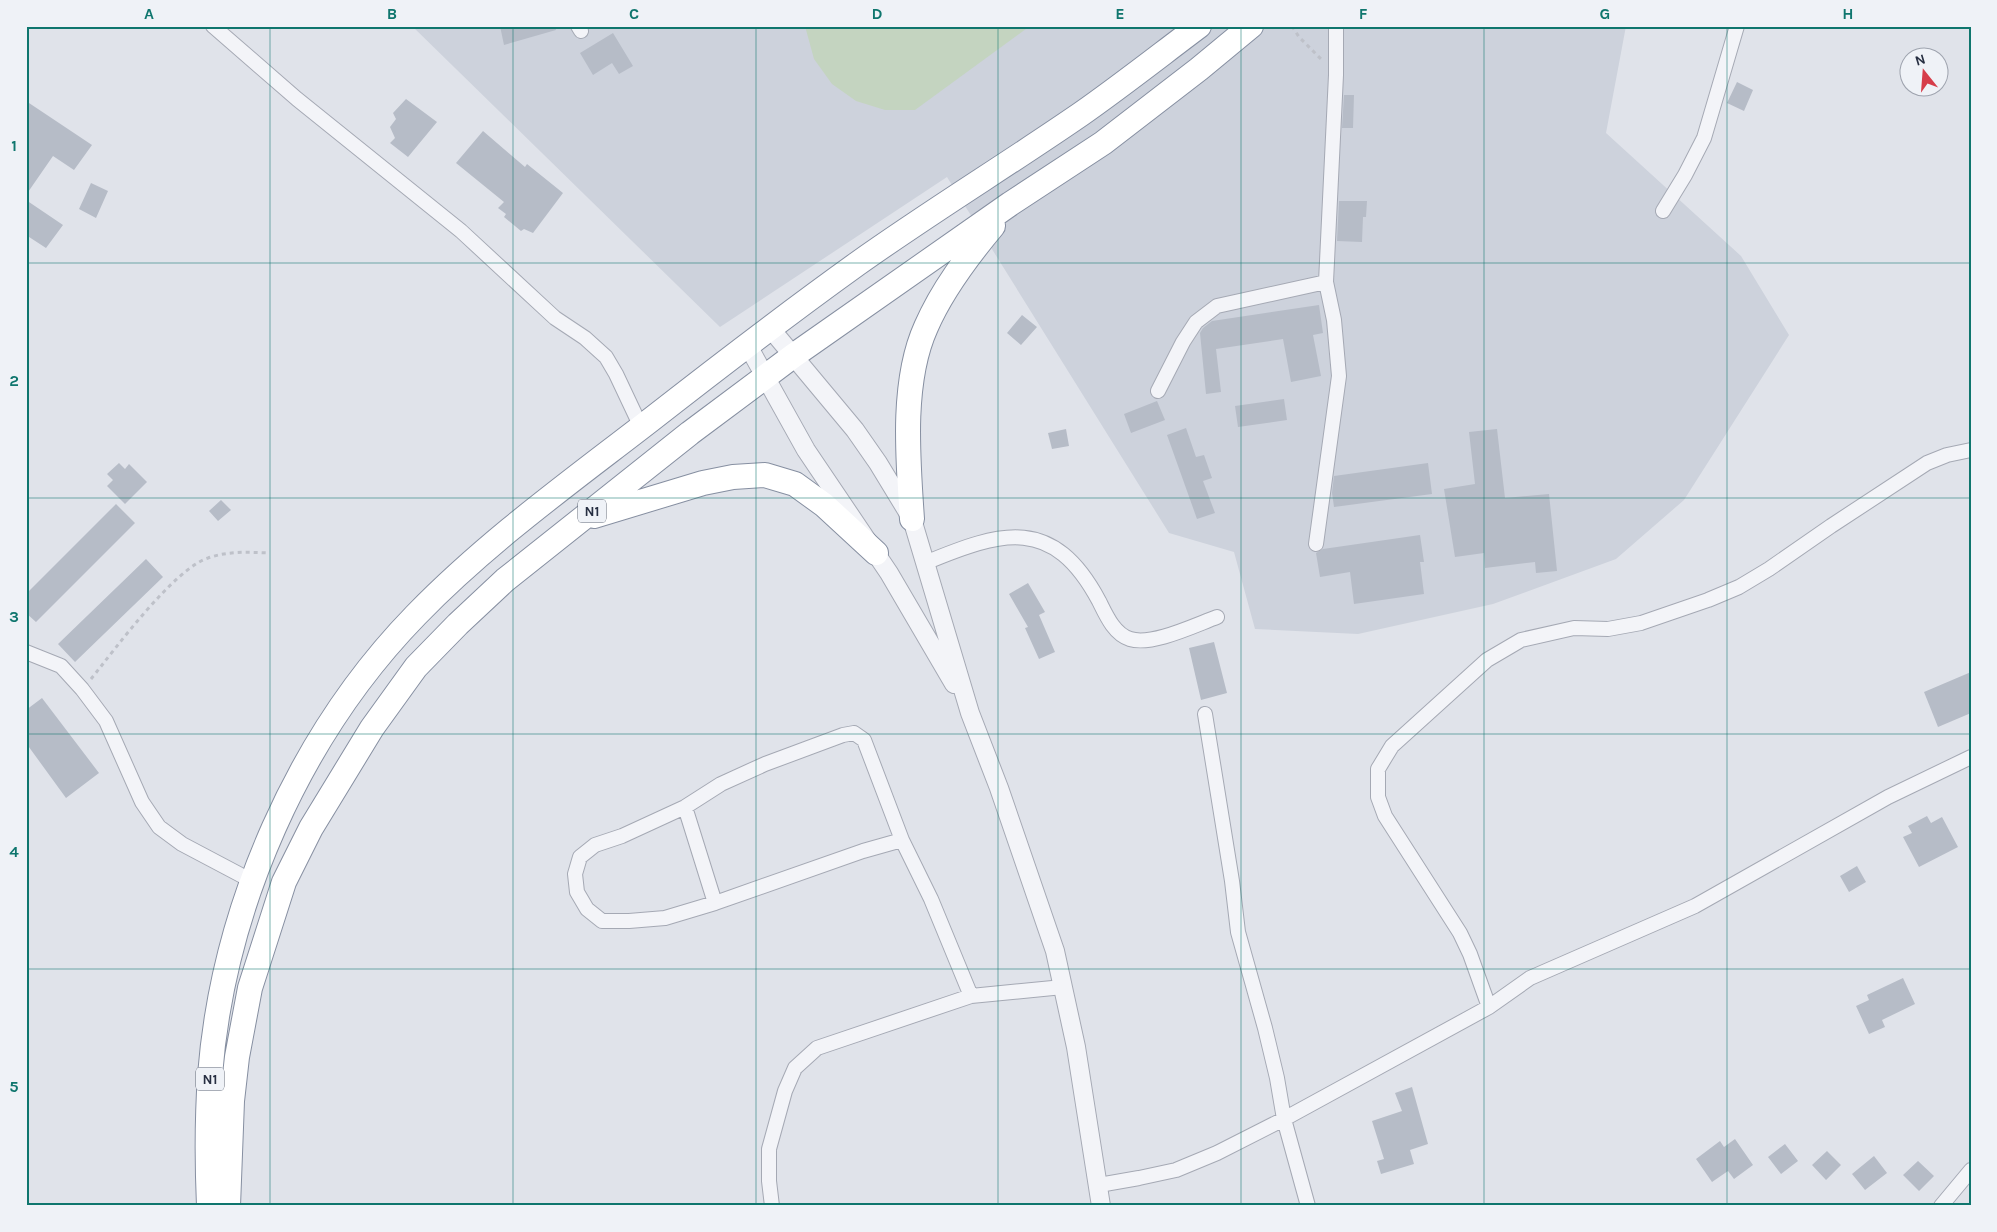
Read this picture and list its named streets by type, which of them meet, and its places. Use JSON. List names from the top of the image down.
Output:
{
  "streets": {
    "highway": ["N1"]
  },
  "north": "top",
  "grid": {
    "columns": [
      "A",
      "B",
      "C",
      "D",
      "E",
      "F",
      "G",
      "H"
    ],
    "rows": [
      "1",
      "2",
      "3",
      "4",
      "5"
    ]
  }
}
